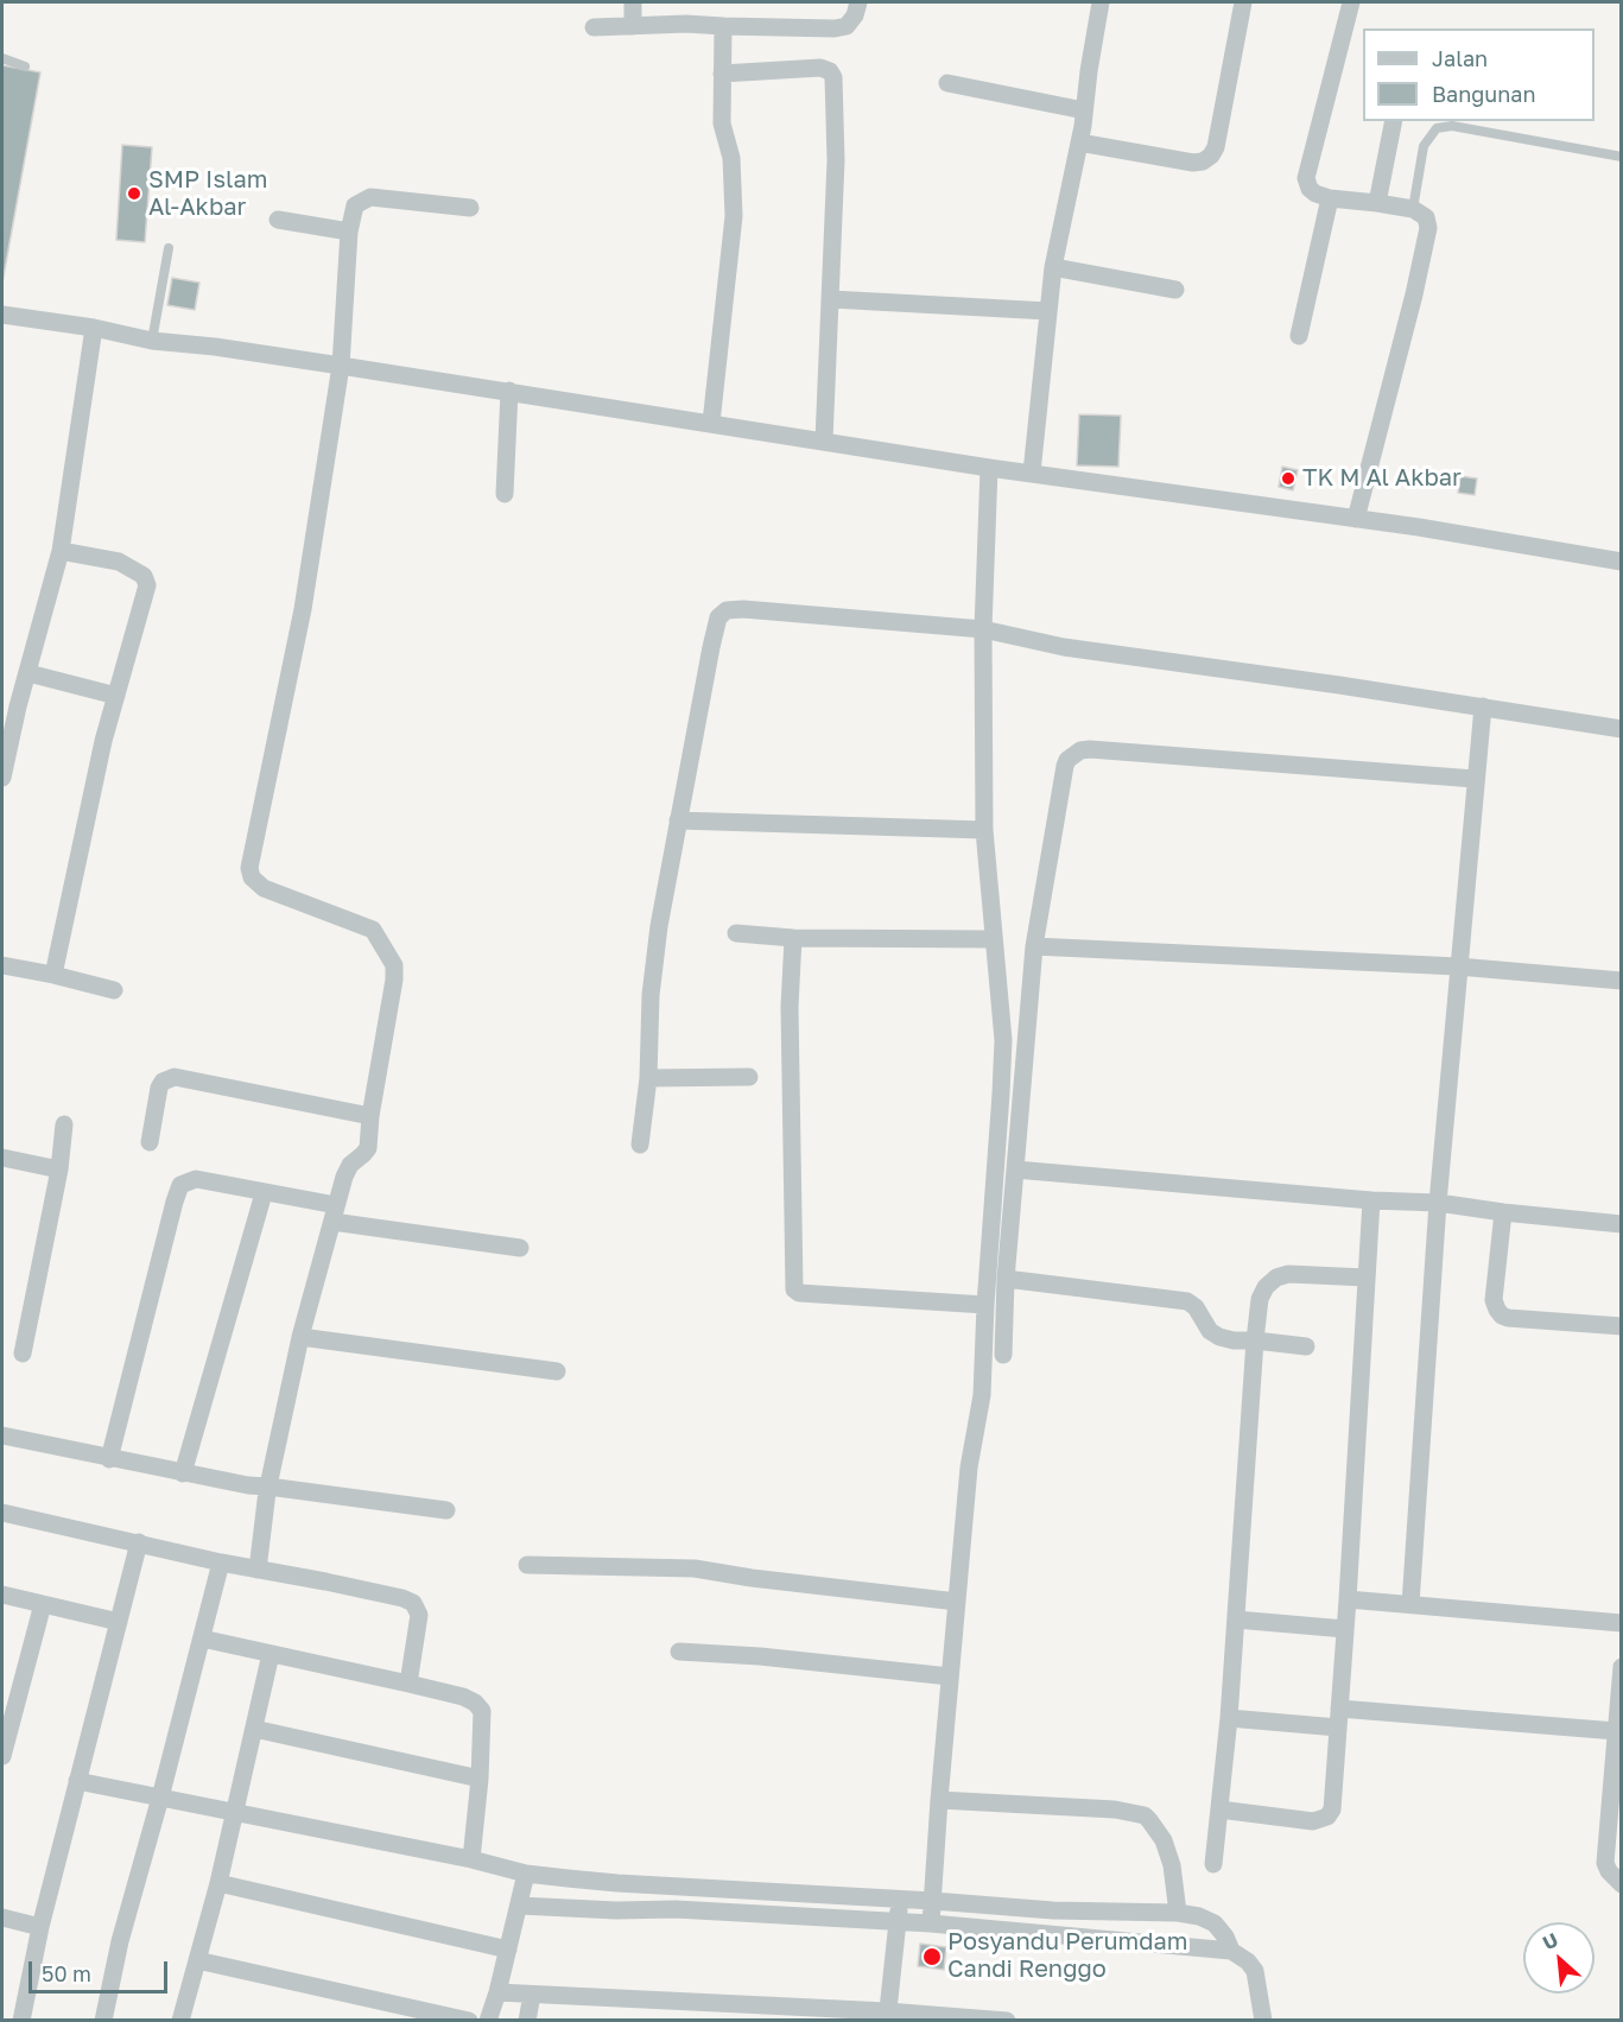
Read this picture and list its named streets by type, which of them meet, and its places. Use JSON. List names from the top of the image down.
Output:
{
  "places": ["SMP Islam Al-Akbar", "TK M Al Akbar", "Posyandu Perumdam Candi Renggo"],
  "legend": ["Jalan", "Bangunan"],
  "scale_bar": "50 m",
  "north": "top left"
}
